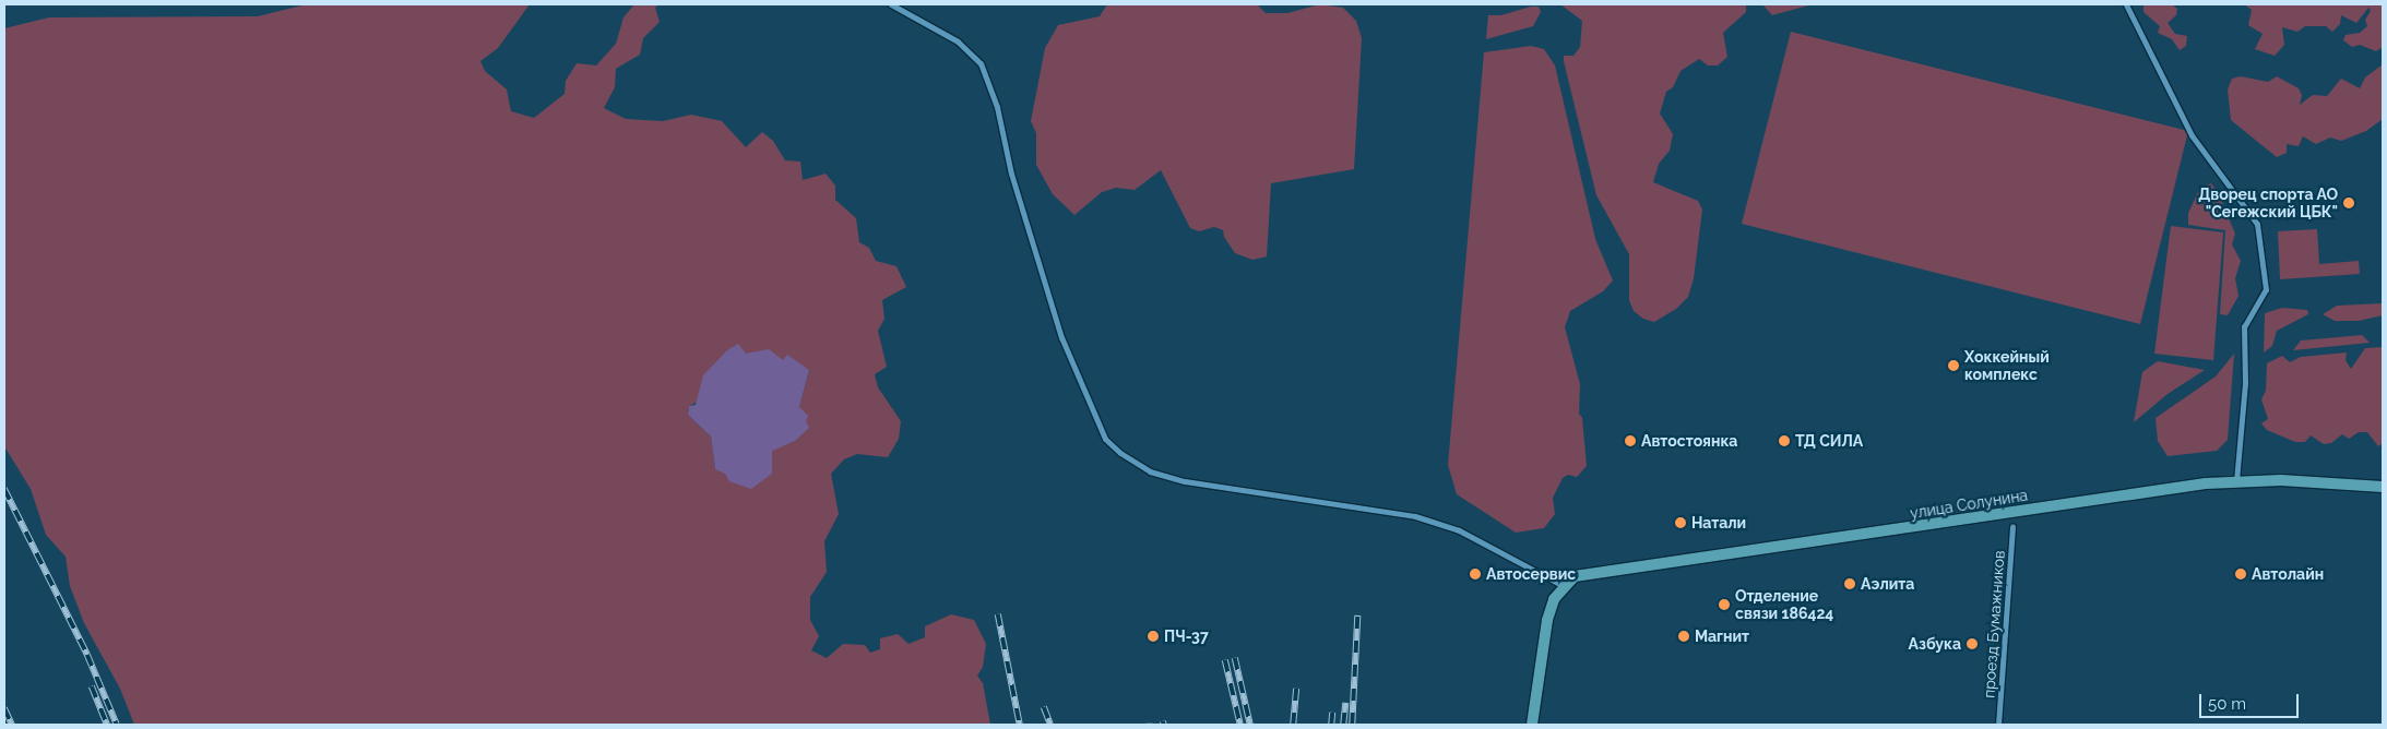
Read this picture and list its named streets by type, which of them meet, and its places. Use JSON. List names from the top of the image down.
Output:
{
  "streets": {
    "street": ["улица Солунина", "проезд Бумажников"]
  },
  "places": [
    "Дворец спорта АО \"Сегежский ЦБК\"",
    "Хоккейный комплекс",
    "Автостоянка",
    "ТД СИЛА",
    "Натали",
    "Автосервис",
    "Автолайн",
    "Аэлита",
    "Отделение связи 186424",
    "ПЧ-37",
    "Магнит",
    "Азбука"
  ],
  "scale_bar": "50 m"
}
